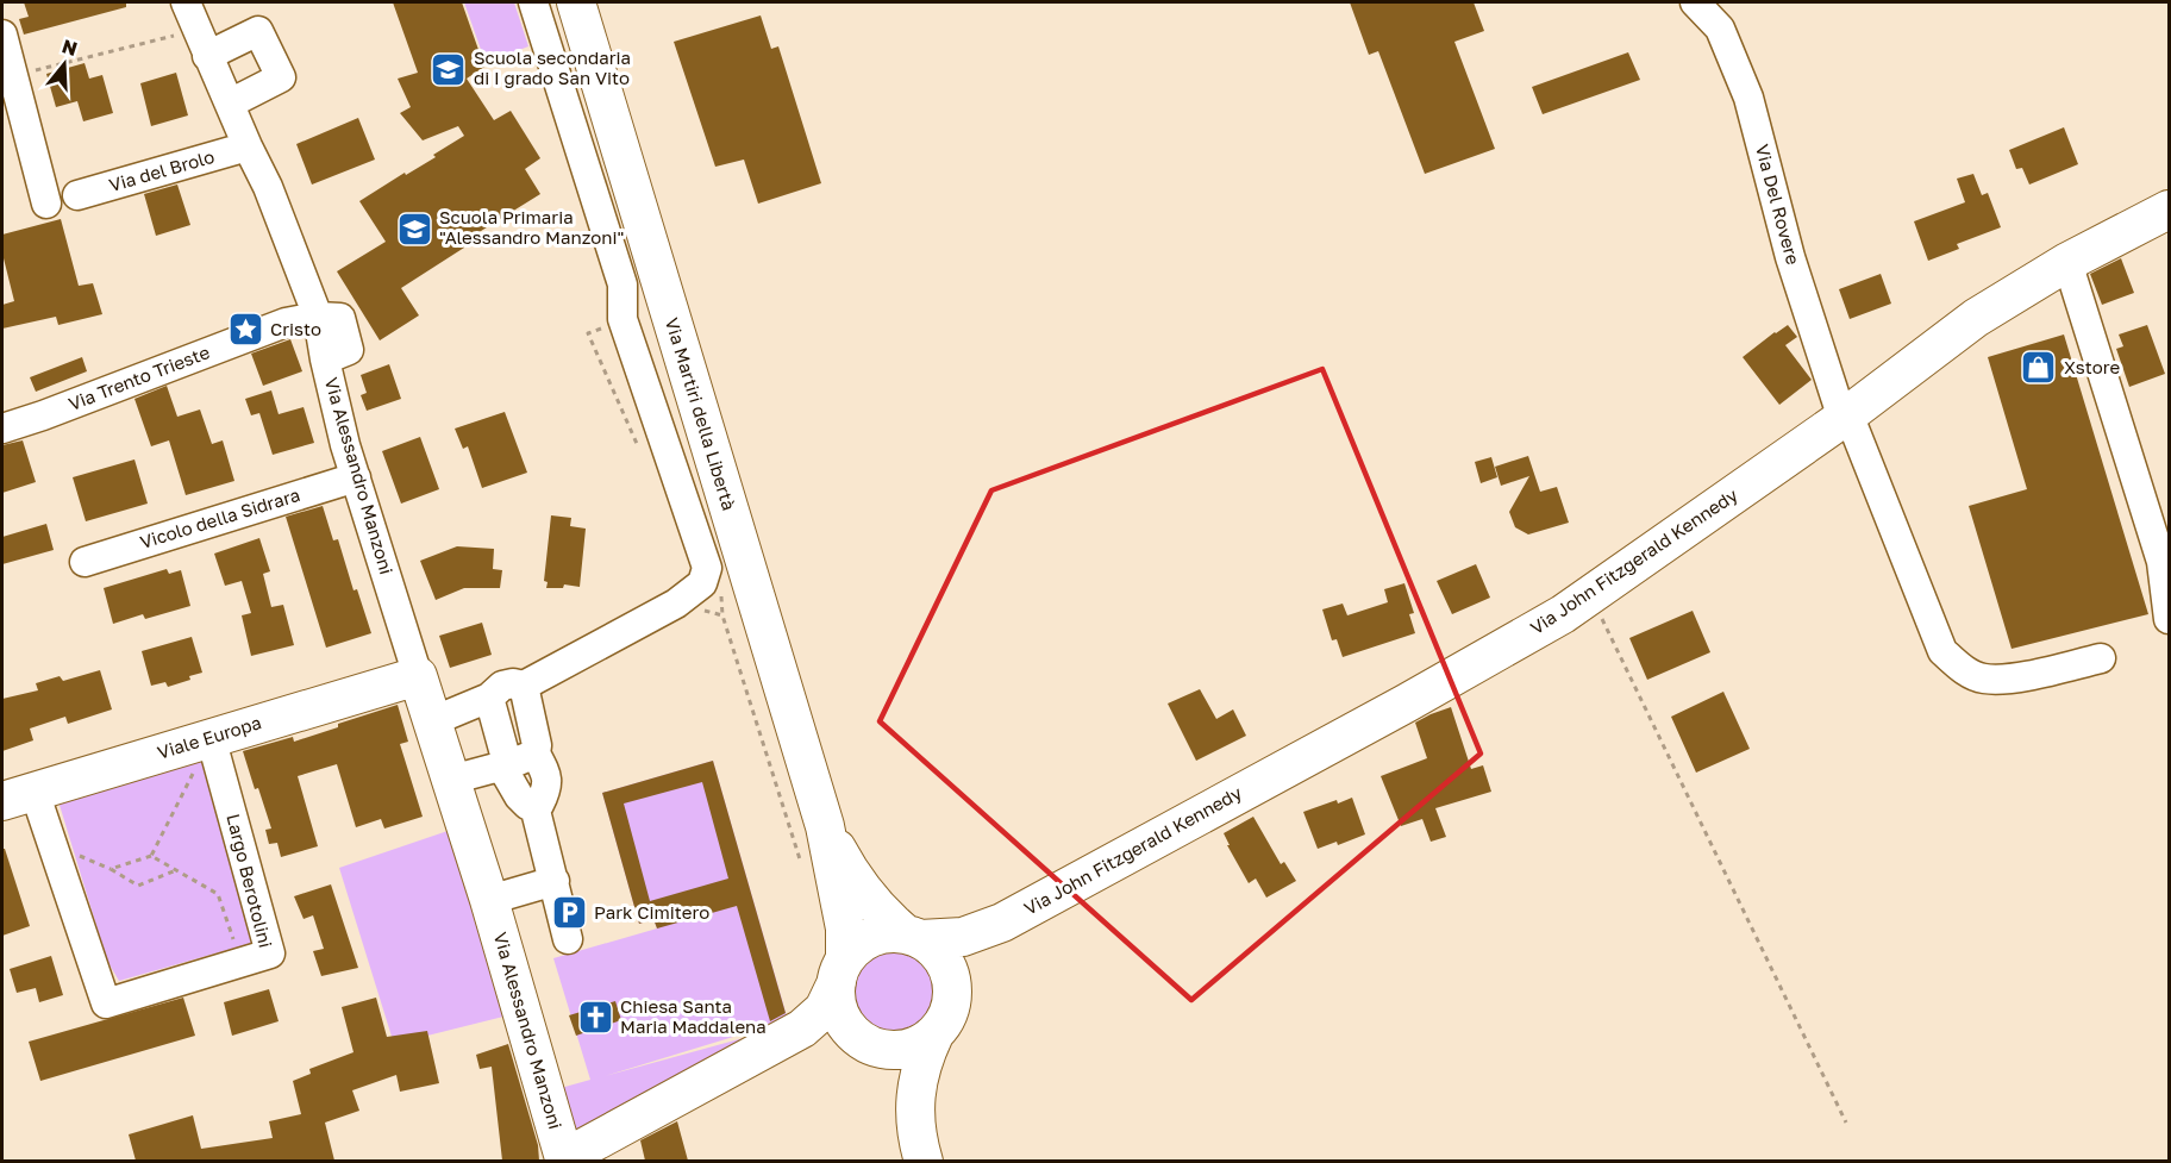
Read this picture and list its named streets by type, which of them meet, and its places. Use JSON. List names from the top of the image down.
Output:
{
  "streets": {
    "main road": [
      "Via Martiri della Libertà",
      "Via Alessandro Manzoni",
      "Via John Fitzgerald Kennedy",
      "Viale Europa"
    ],
    "street": [
      "Via del Brolo",
      "Via Del Rovere",
      "Via Trento Trieste",
      "Vicolo della Sidrara",
      "Largo Berotolini"
    ]
  },
  "crossings": [
    ["Via del Brolo", "Via Alessandro Manzoni"],
    ["Via Del Rovere", "Via John Fitzgerald Kennedy"],
    ["Via Trento Trieste", "Via Alessandro Manzoni"],
    ["Via Martiri della Libertà", "Via John Fitzgerald Kennedy"],
    ["Via Alessandro Manzoni", "Vicolo della Sidrara"],
    ["Via Alessandro Manzoni", "Viale Europa"],
    ["Viale Europa", "Largo Berotolini"]
  ],
  "places": {
    "school or university": ["Scuola secondaria di I grado San Vito", "Scuola Primaria \"Alessandro Manzoni\""],
    "place": ["Cristo"],
    "shop": ["Xstore"],
    "parking": ["Park Cimitero"],
    "church": ["Chiesa Santa Maria Maddalena"]
  },
  "north": "top"
}
